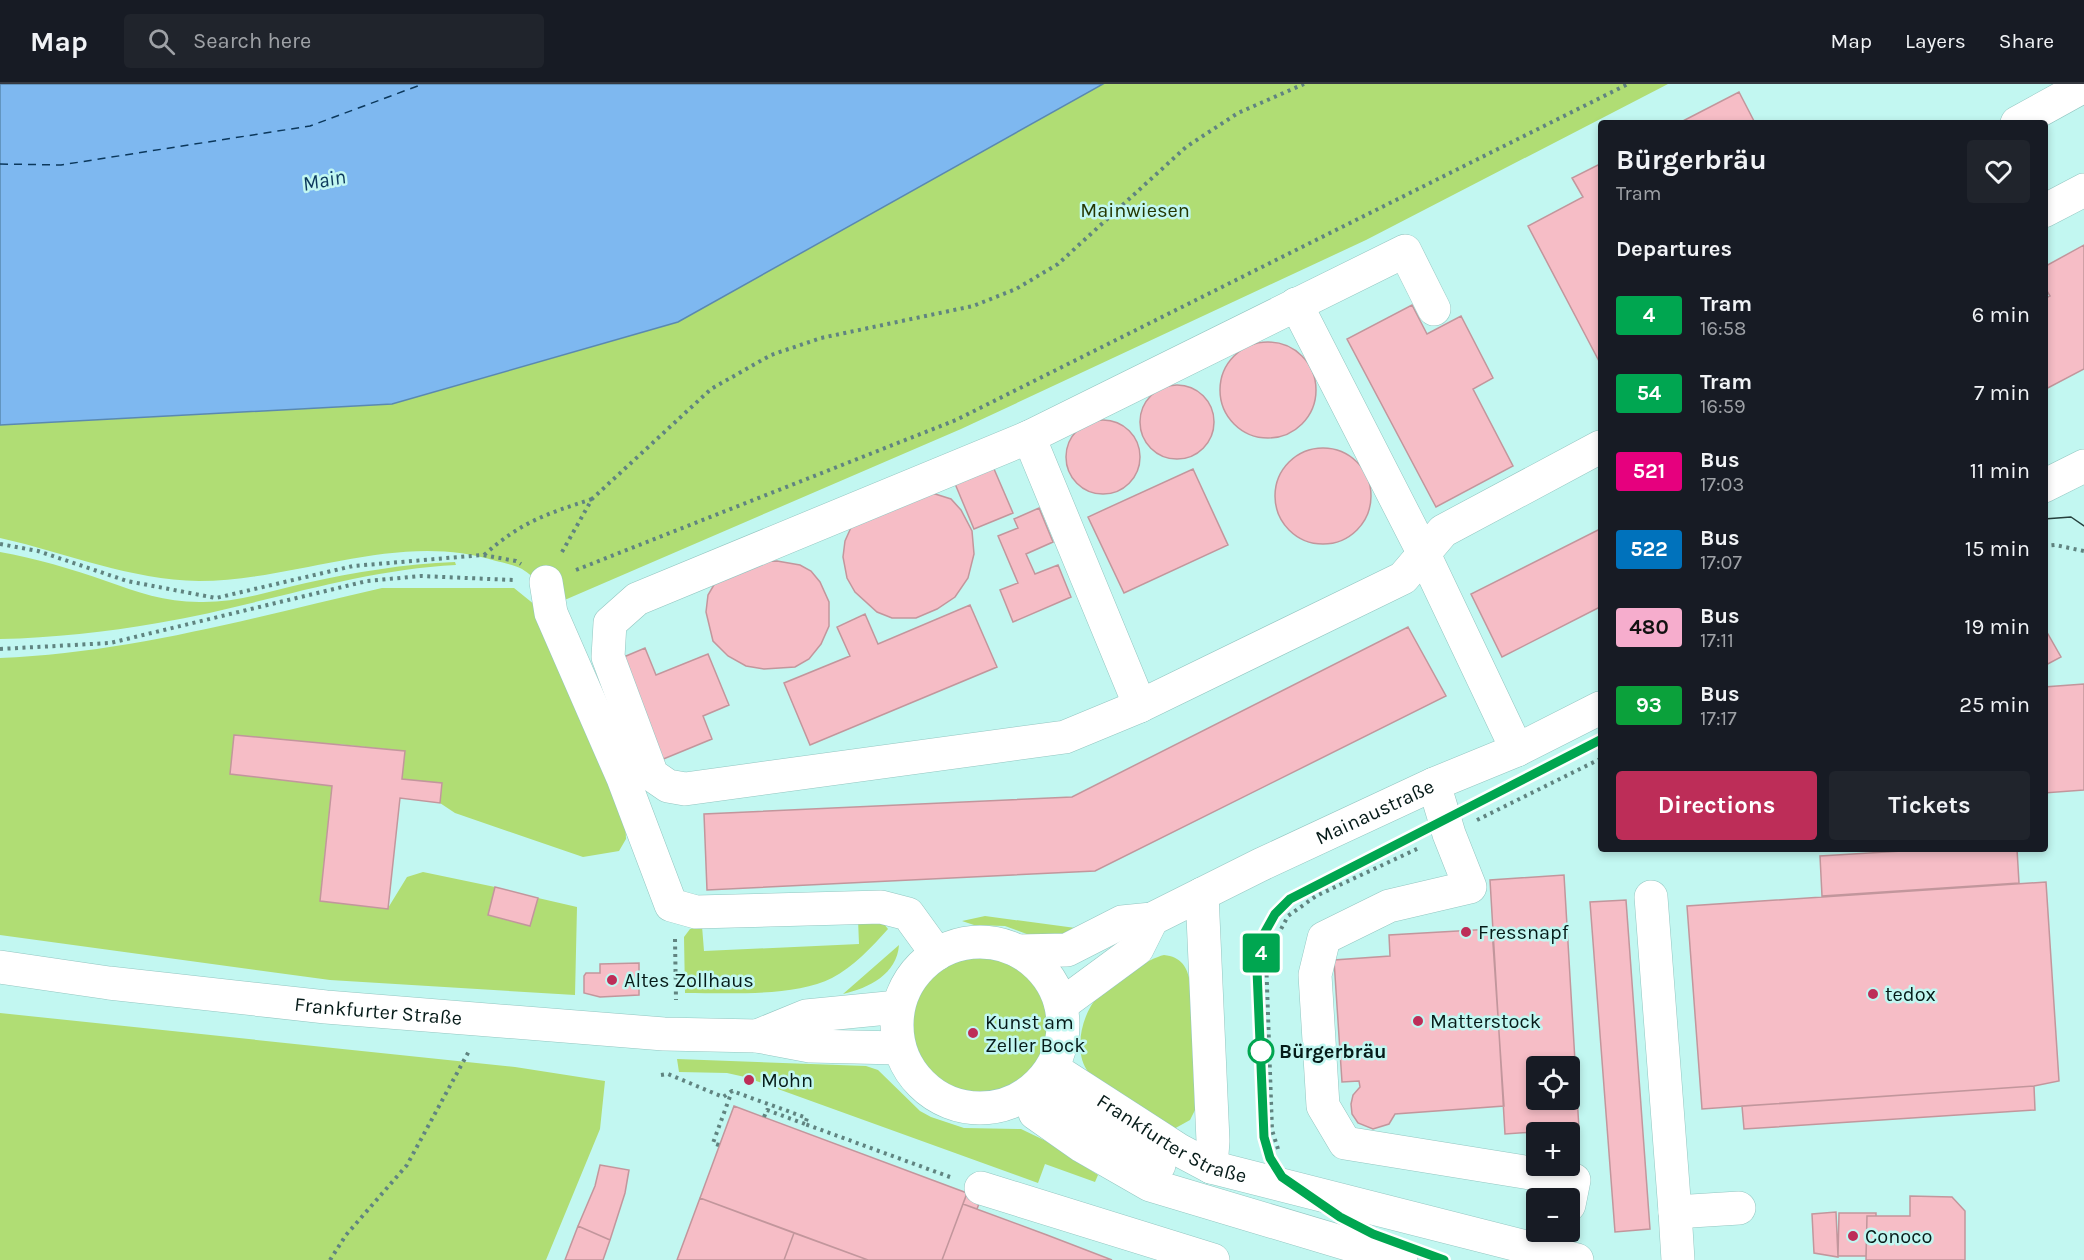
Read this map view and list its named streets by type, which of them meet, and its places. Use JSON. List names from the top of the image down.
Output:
{
  "streets": {
    "main road": ["Mainaustraße", "Frankfurter Straße"]
  },
  "crossings": [
    ["Mainaustraße", "Frankfurter Straße"]
  ],
  "water": ["Main"],
  "parks": ["Mainwiesen"],
  "places": [
    "Fressnapf",
    "Altes Zollhaus",
    "tedox",
    "Matterstock",
    "Kunst am Zeller Bock",
    "Bürgerbräu",
    "Mohn",
    "Conoco"
  ],
  "lines": ["tram line 4"],
  "page": {
    "header": "Map",
    "search": "Search here",
    "nav": ["Map", "Layers", "Share"],
    "on_map": "4",
    "heading": [
      ["Bürgerbräu", "Tram"],
      "Departures"
    ],
    "list": [
      {
        "mark": "4",
        "name": "Tram",
        "note": "16:58",
        "value": "6 min"
      },
      {
        "mark": "54",
        "name": "Tram",
        "note": "16:59",
        "value": "7 min"
      },
      {
        "mark": "521",
        "name": "Bus",
        "note": "17:03",
        "value": "11 min"
      },
      {
        "mark": "522",
        "name": "Bus",
        "note": "17:07",
        "value": "15 min"
      },
      {
        "mark": "480",
        "name": "Bus",
        "note": "17:11",
        "value": "19 min"
      },
      {
        "mark": "93",
        "name": "Bus",
        "note": "17:17",
        "value": "25 min"
      }
    ],
    "buttons": ["Directions", "Tickets"],
    "map_buttons": ["+", "−"]
  }
}
